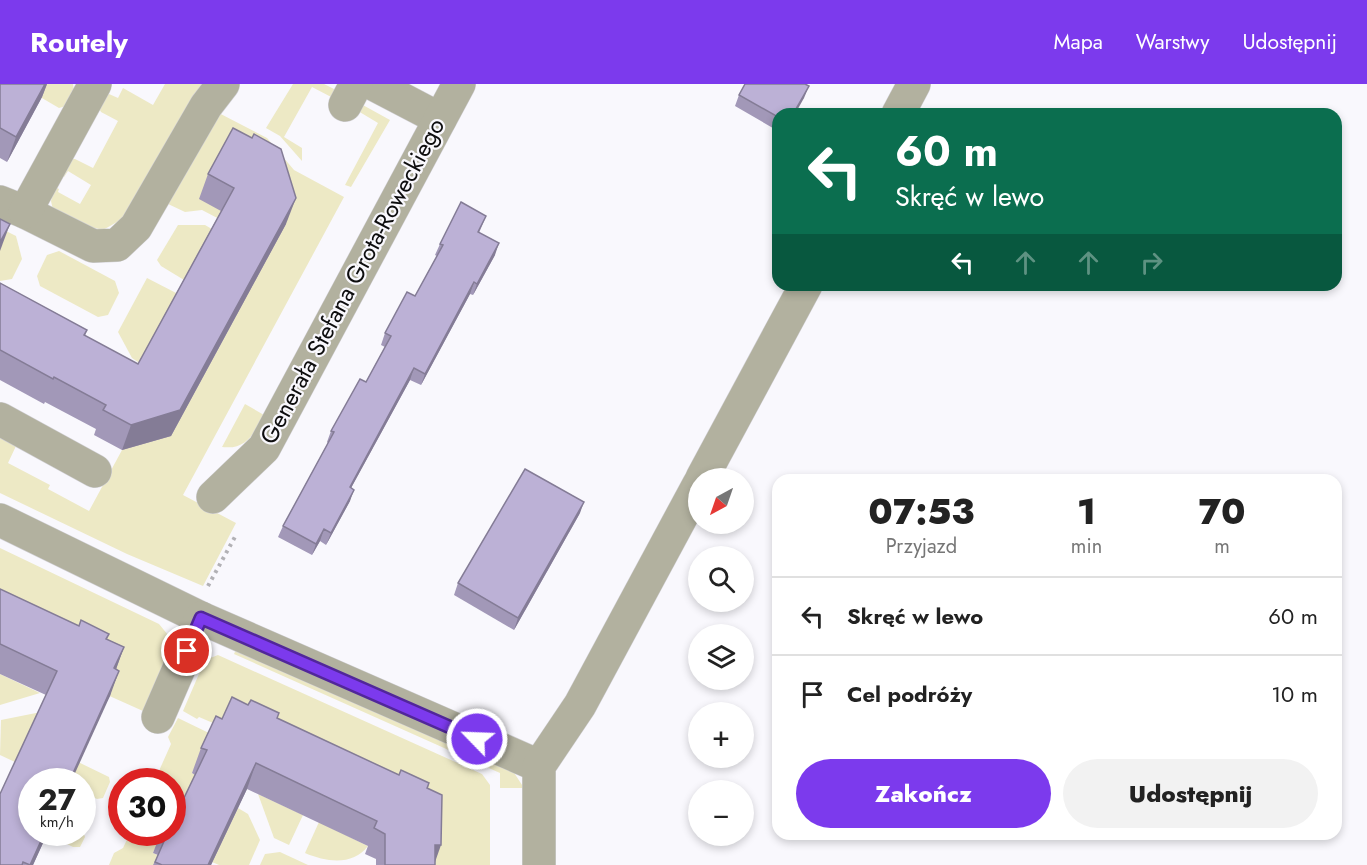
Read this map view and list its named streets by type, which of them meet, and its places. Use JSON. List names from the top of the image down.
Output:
{
  "streets": {
    "street": ["Generała Stefana Grota-Roweckiego"]
  },
  "north": "bottom left",
  "page": {
    "header": "Routely",
    "nav": ["Mapa", "Warstwy", "Udostępnij"],
    "turn": ["60 m", "Skręć w lewo"],
    "map_buttons": ["+", "−"],
    "eta": [
      "07:53",
      "Przyjazd",
      "1",
      "min",
      "70",
      "m"
    ],
    "list": [
      {
        "name": "Skręć w lewo",
        "value": "60 m"
      },
      {
        "name": "Cel podróży",
        "value": "10 m"
      }
    ],
    "buttons": ["Zakończ", "Udostępnij"],
    "speed": "27 km/h",
    "limit": "30"
  }
}
